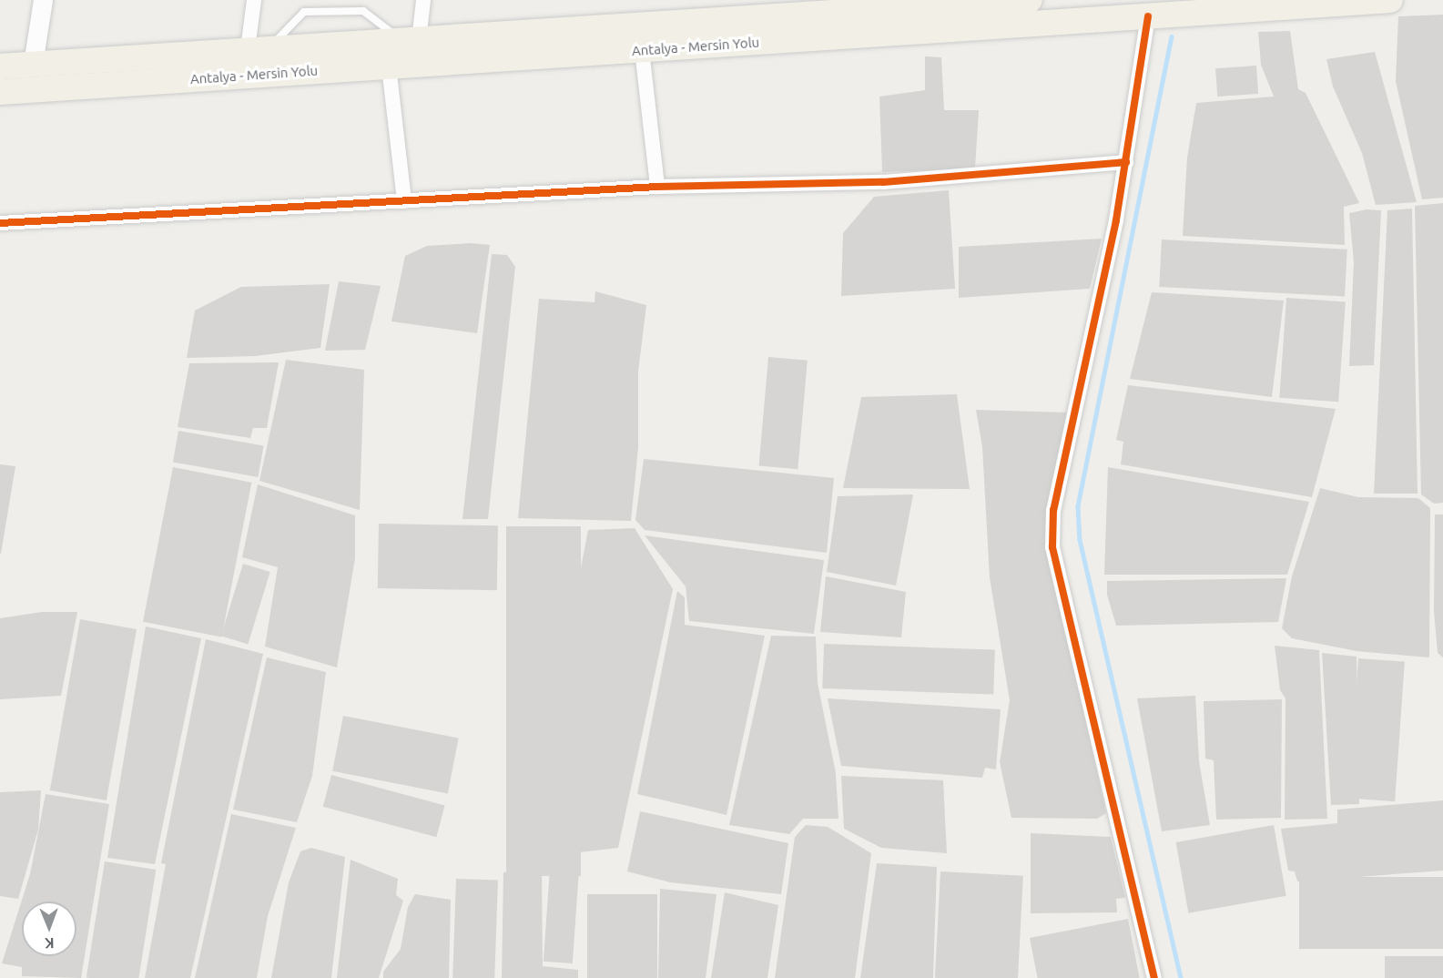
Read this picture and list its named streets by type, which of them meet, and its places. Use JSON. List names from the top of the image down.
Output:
{
  "streets": {
    "highway": ["Antalya - Mersin Yolu"]
  },
  "north": "bottom"
}
